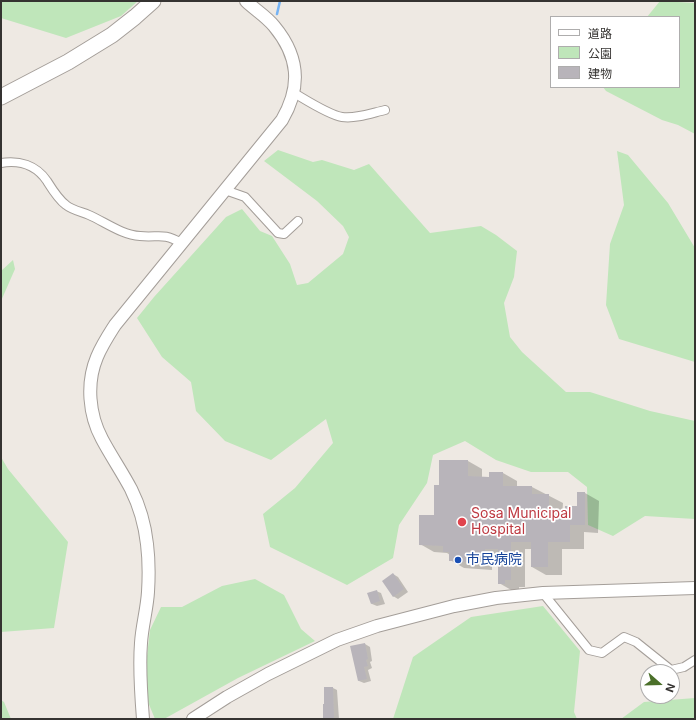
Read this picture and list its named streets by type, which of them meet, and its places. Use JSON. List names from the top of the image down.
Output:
{
  "places": ["Sosa Municipal Hospital", "市民病院"],
  "legend": ["道路", "公園", "建物"],
  "north": "right"
}
